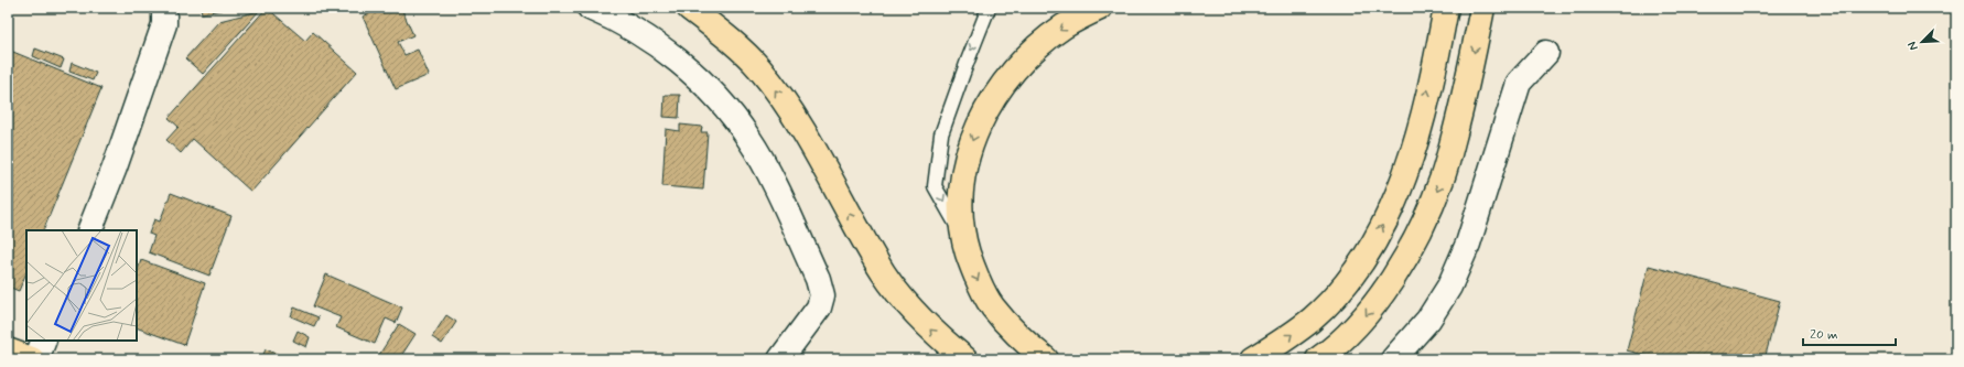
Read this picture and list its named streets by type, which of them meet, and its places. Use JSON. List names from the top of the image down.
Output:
{
  "scale_bar": "20 m",
  "north": "bottom left"
}
